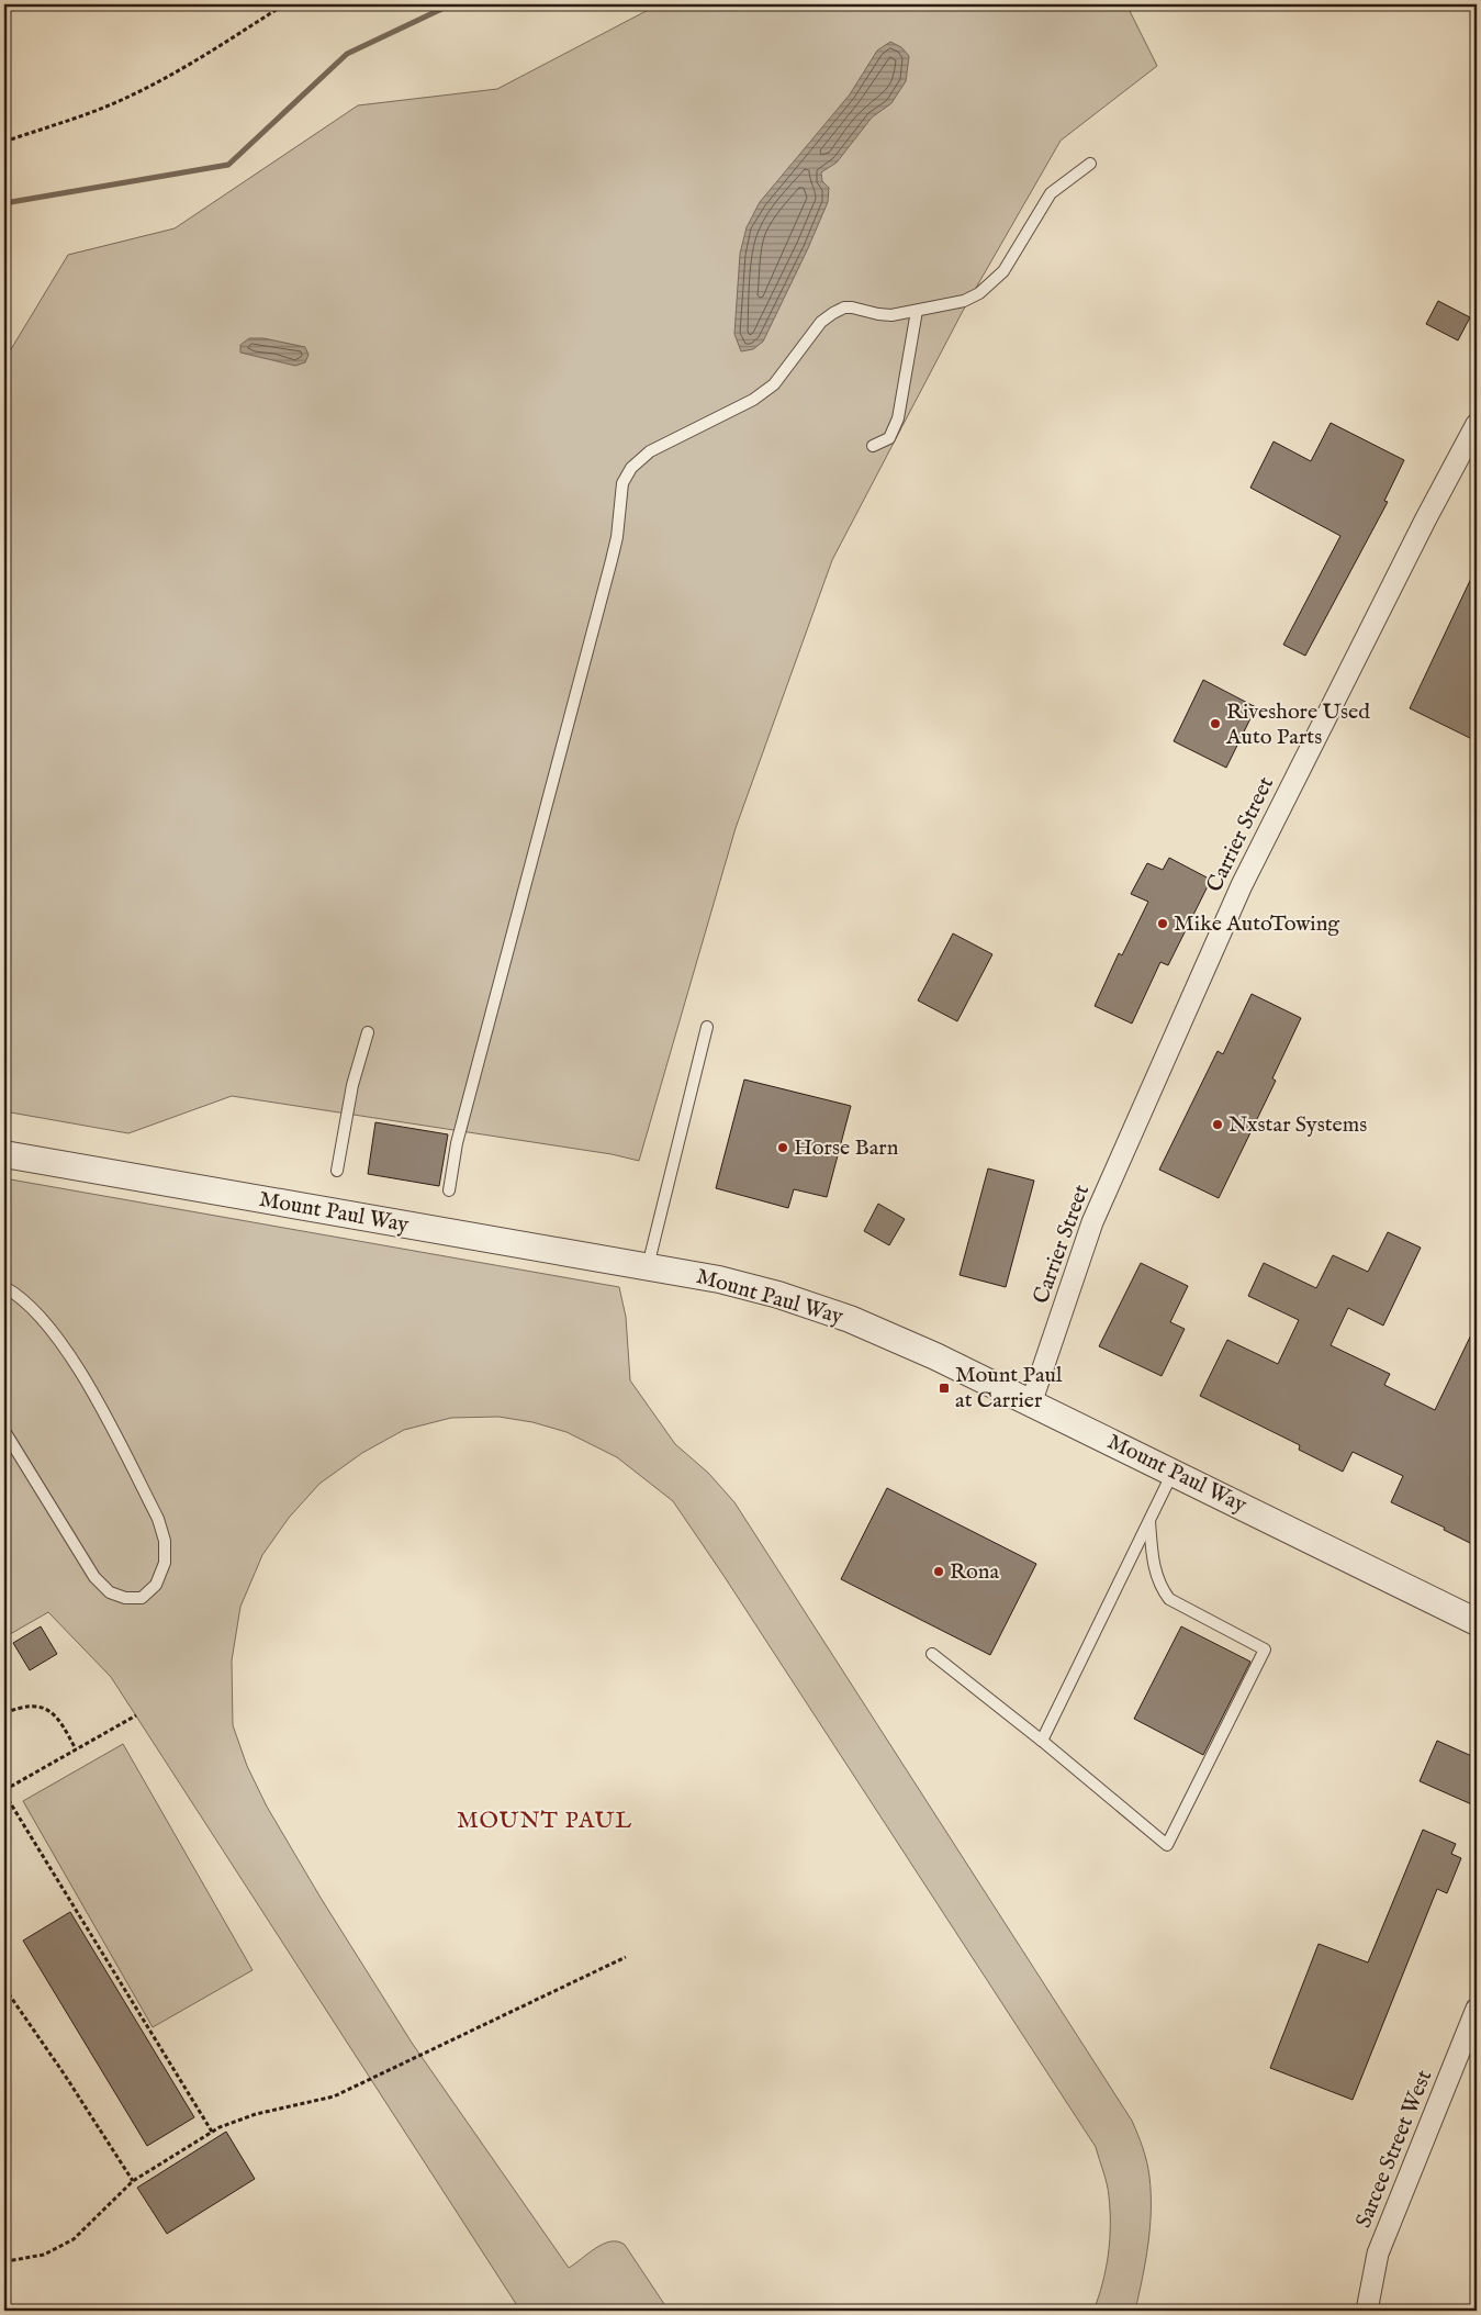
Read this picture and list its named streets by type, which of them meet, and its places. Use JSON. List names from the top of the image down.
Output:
{
  "streets": {
    "street": ["Carrier Street", "Mount Paul Way", "Sarcee Street West"]
  },
  "crossings": [
    ["Carrier Street", "Mount Paul Way"]
  ],
  "districts": ["MOUNT PAUL"],
  "places": {
    "other": [
      "Riveshore Used Auto Parts",
      "Mike AutoTowing",
      "Nxstar Systems",
      "Horse Barn",
      "Rona"
    ],
    "transit": ["Mount Paul at Carrier"]
  }
}
